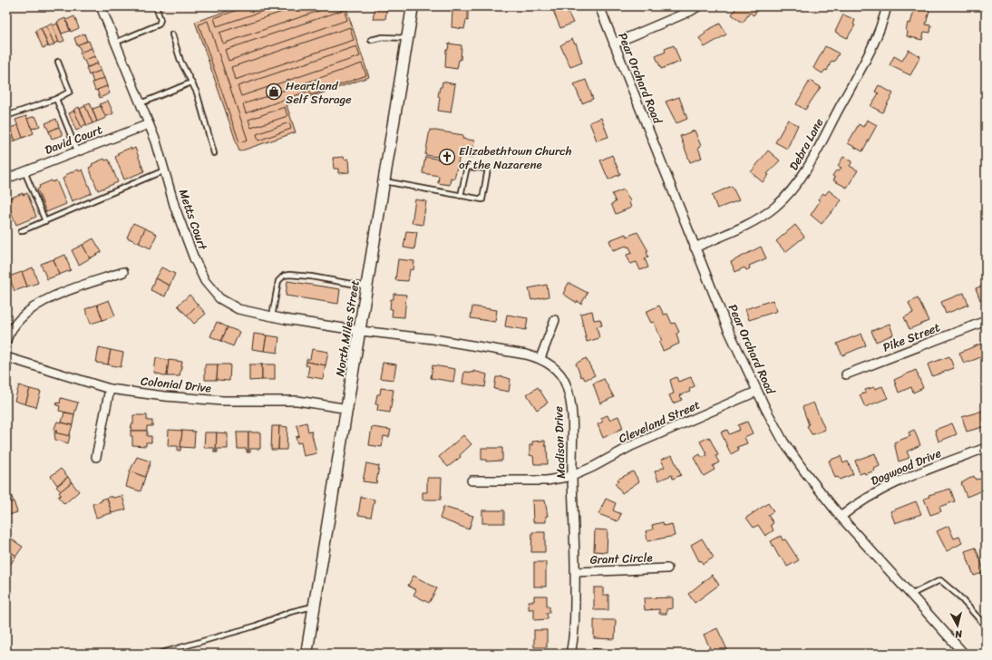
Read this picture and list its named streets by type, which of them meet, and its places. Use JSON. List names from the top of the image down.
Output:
{
  "streets": {
    "main road": ["North Miles Street"],
    "street": [
      "Pear Orchard Road",
      "David Court",
      "Debra Lane",
      "Metts Court",
      "Pike Street",
      "Colonial Drive",
      "Cleveland Street",
      "Madison Drive",
      "Dogwood Drive",
      "Grant Circle"
    ]
  },
  "crossings": [
    ["Pear Orchard Road", "Debra Lane"],
    ["Pear Orchard Road", "Cleveland Street"],
    ["Pear Orchard Road", "Dogwood Drive"],
    ["David Court", "Metts Court"],
    ["Metts Court", "North Miles Street"],
    ["Metts Court", "Madison Drive"],
    ["North Miles Street", "Colonial Drive"],
    ["North Miles Street", "Madison Drive"],
    ["Cleveland Street", "Madison Drive"],
    ["Madison Drive", "Grant Circle"]
  ],
  "places": {
    "shop": ["Heartland Self Storage"],
    "church": ["Elizabethtown Church of the Nazarene"]
  },
  "north": "bottom"
}
